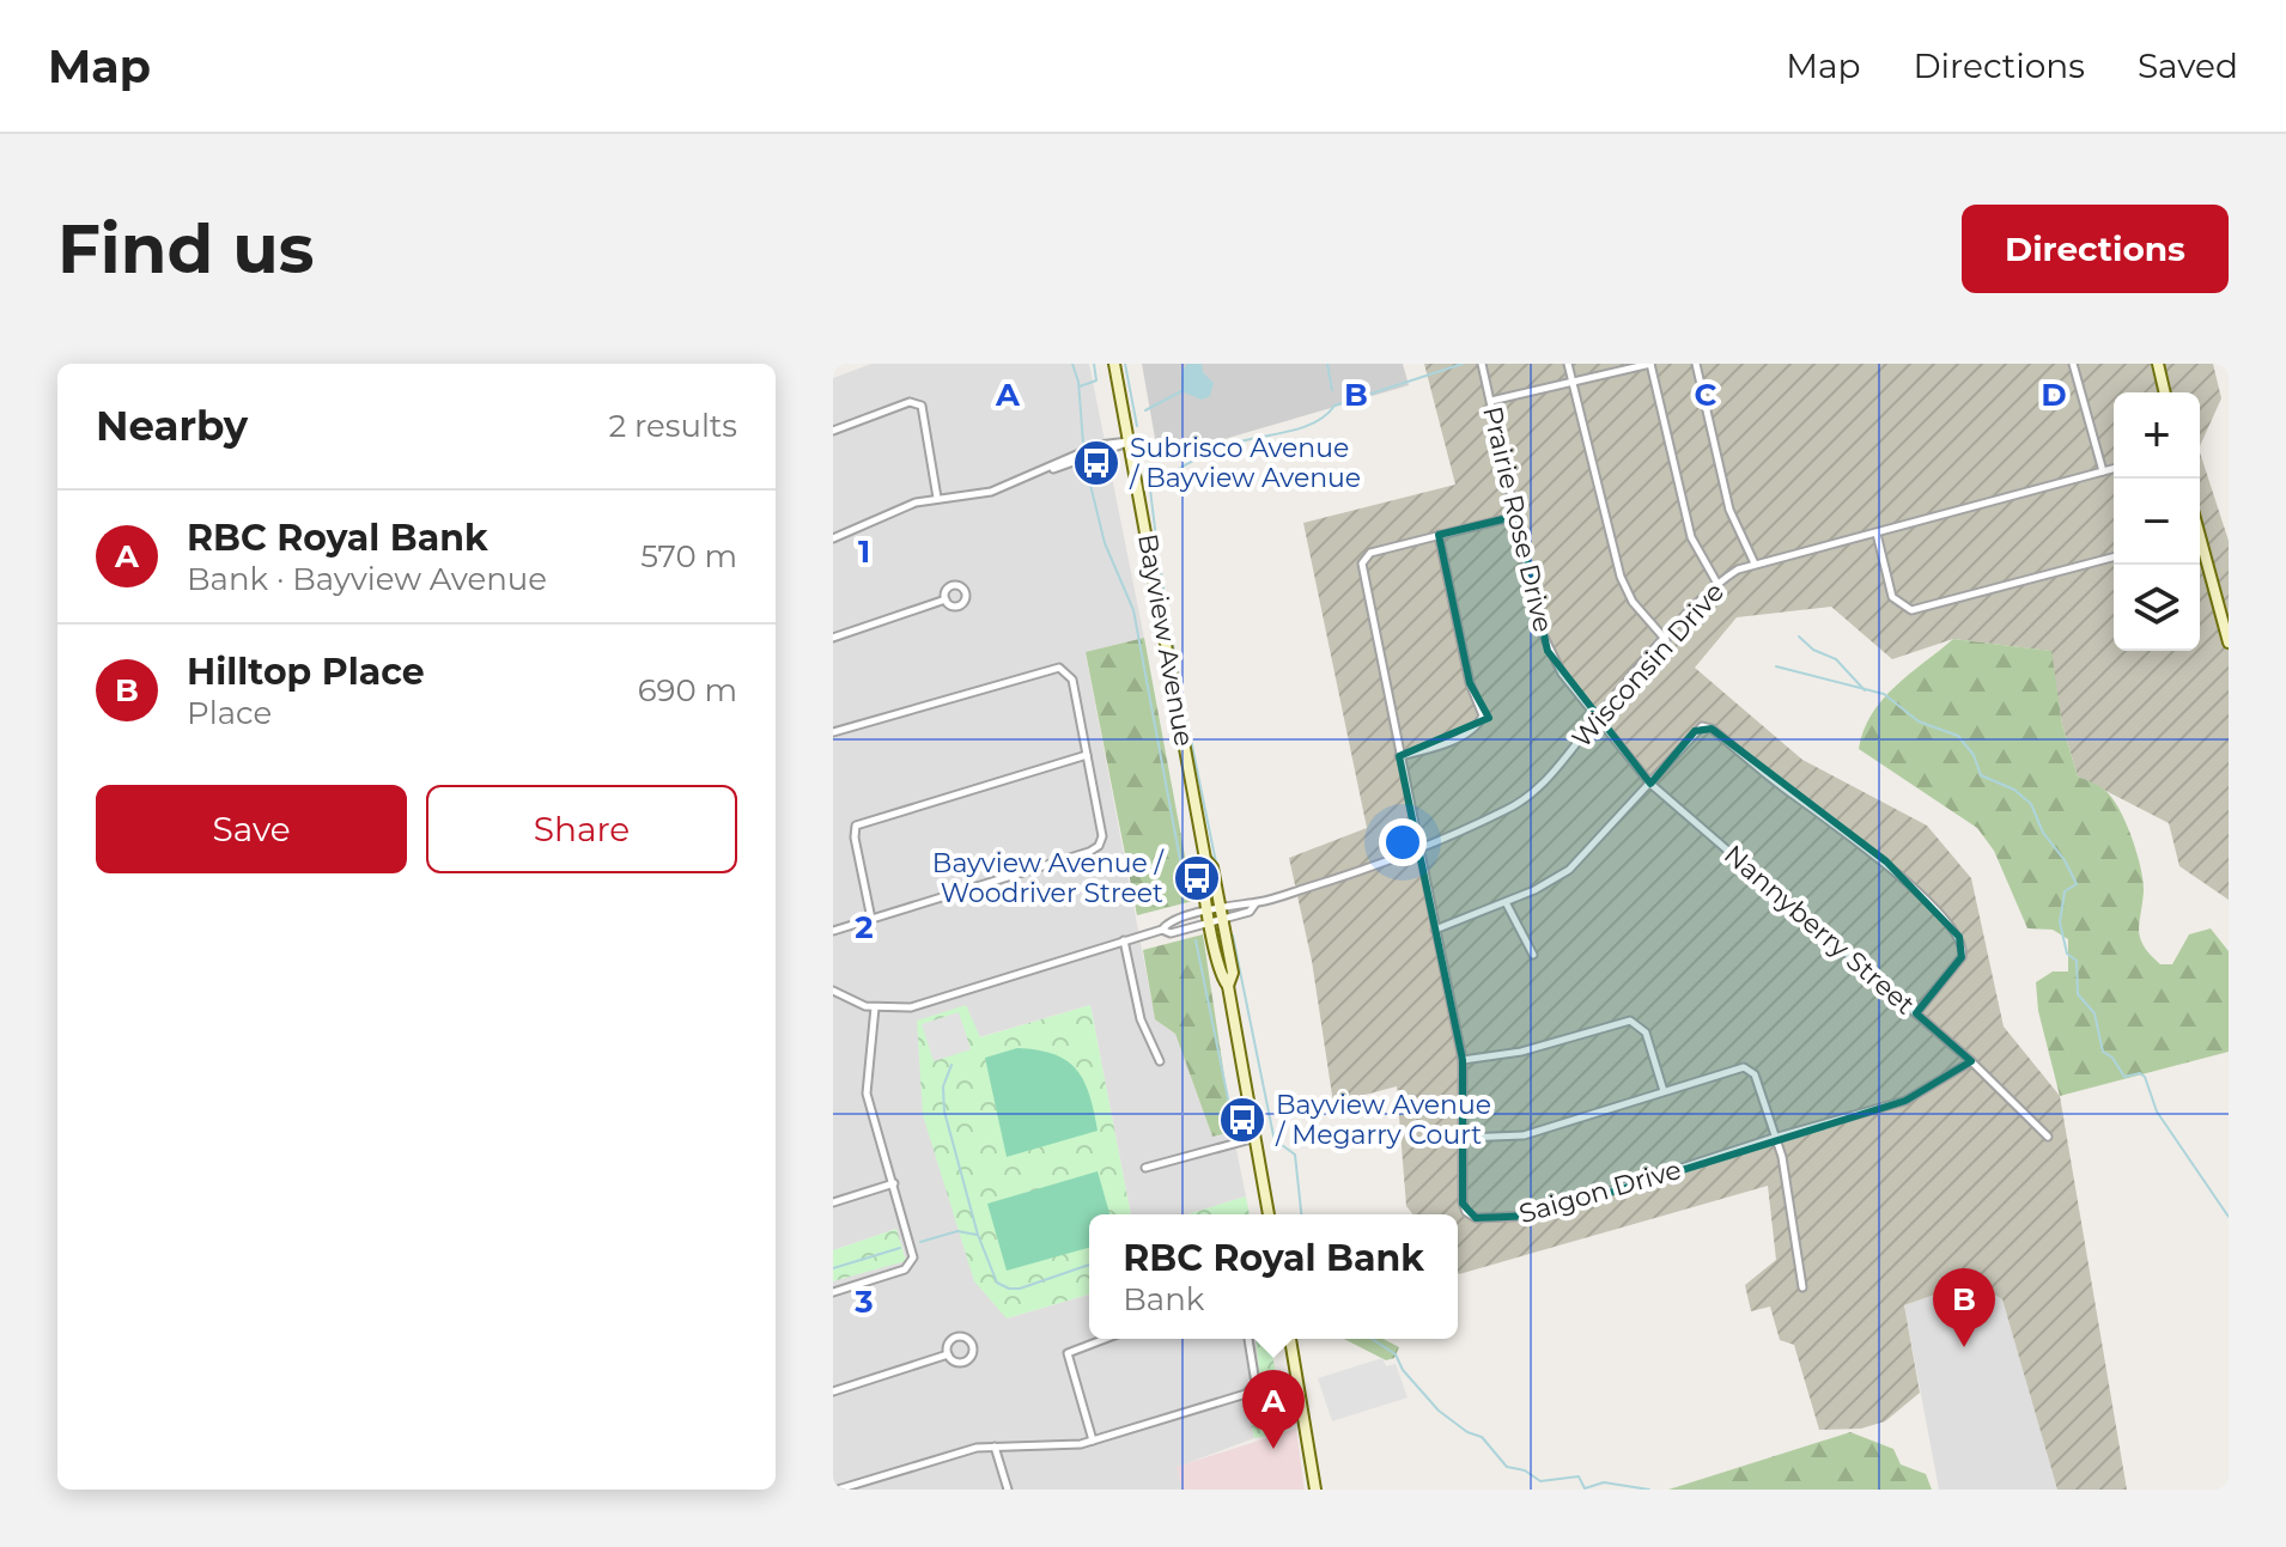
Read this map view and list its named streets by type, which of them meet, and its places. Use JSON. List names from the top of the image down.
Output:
{
  "streets": {
    "main road": ["Bayview Avenue"],
    "street": [
      "Prairie Rose Drive",
      "Wisconsin Drive",
      "Nannyberry Street",
      "Saigon Drive"
    ]
  },
  "crossings": [
    ["Prairie Rose Drive", "Wisconsin Drive"],
    ["Prairie Rose Drive", "Nannyberry Street"],
    ["Bayview Avenue", "Wisconsin Drive"],
    ["Wisconsin Drive", "Nannyberry Street"],
    ["Wisconsin Drive", "Saigon Drive"],
    ["Nannyberry Street", "Saigon Drive"]
  ],
  "places": {
    "bus stop": ["Subrisco Avenue / Bayview Avenue", "Bayview Avenue / Woodriver Street", "Bayview Avenue / Megarry Court"]
  },
  "page": {
    "header": "Map",
    "nav": ["Map", "Directions", "Saved"],
    "buttons": [
      "Directions",
      ["Save", "Share"]
    ],
    "title": "Find us",
    "heading": ["Nearby", "2 results"],
    "map_buttons": ["+", "−"],
    "list": [
      {
        "mark": "A",
        "name": "RBC Royal Bank",
        "note": "Bank · Bayview Avenue",
        "value": "570 m"
      },
      {
        "mark": "B",
        "name": "Hilltop Place",
        "note": "Place",
        "value": "690 m"
      }
    ],
    "popup": ["RBC Royal Bank", "Bank"],
    "pins": ["B", "A"]
  },
  "grid": {
    "columns": [
      "A",
      "B",
      "C",
      "D"
    ],
    "rows": ["1", "2", "3"]
  }
}
